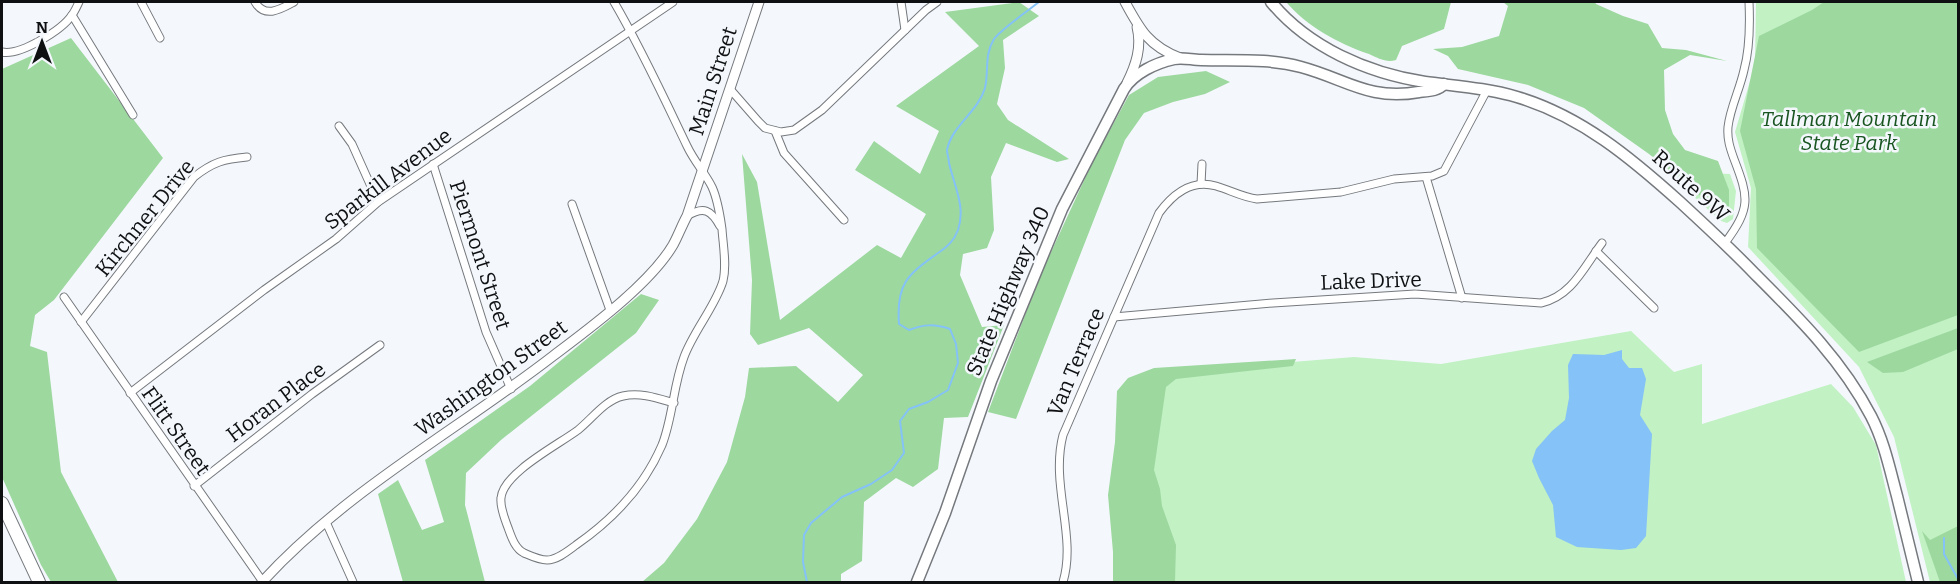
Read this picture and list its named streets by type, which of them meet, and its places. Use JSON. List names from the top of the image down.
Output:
{
  "streets": {
    "main road": [
      "Main Street",
      "Route 9W",
      "State Highway 340",
      "Washington Street"
    ],
    "street": [
      "Sparkill Avenue",
      "Kirchner Drive",
      "Piermont Street",
      "Lake Drive",
      "Van Terrace",
      "Horan Place",
      "Flitt Street"
    ]
  },
  "crossings": [
    ["Main Street", "Washington Street"],
    ["Sparkill Avenue", "Piermont Street"],
    ["Sparkill Avenue", "Flitt Street"],
    ["Kirchner Drive", "Flitt Street"],
    ["Piermont Street", "Washington Street"],
    ["Lake Drive", "Van Terrace"],
    ["Washington Street", "Flitt Street"],
    ["Horan Place", "Flitt Street"]
  ],
  "parks": ["Tallman Mountain State Park"],
  "north": "top"
}
